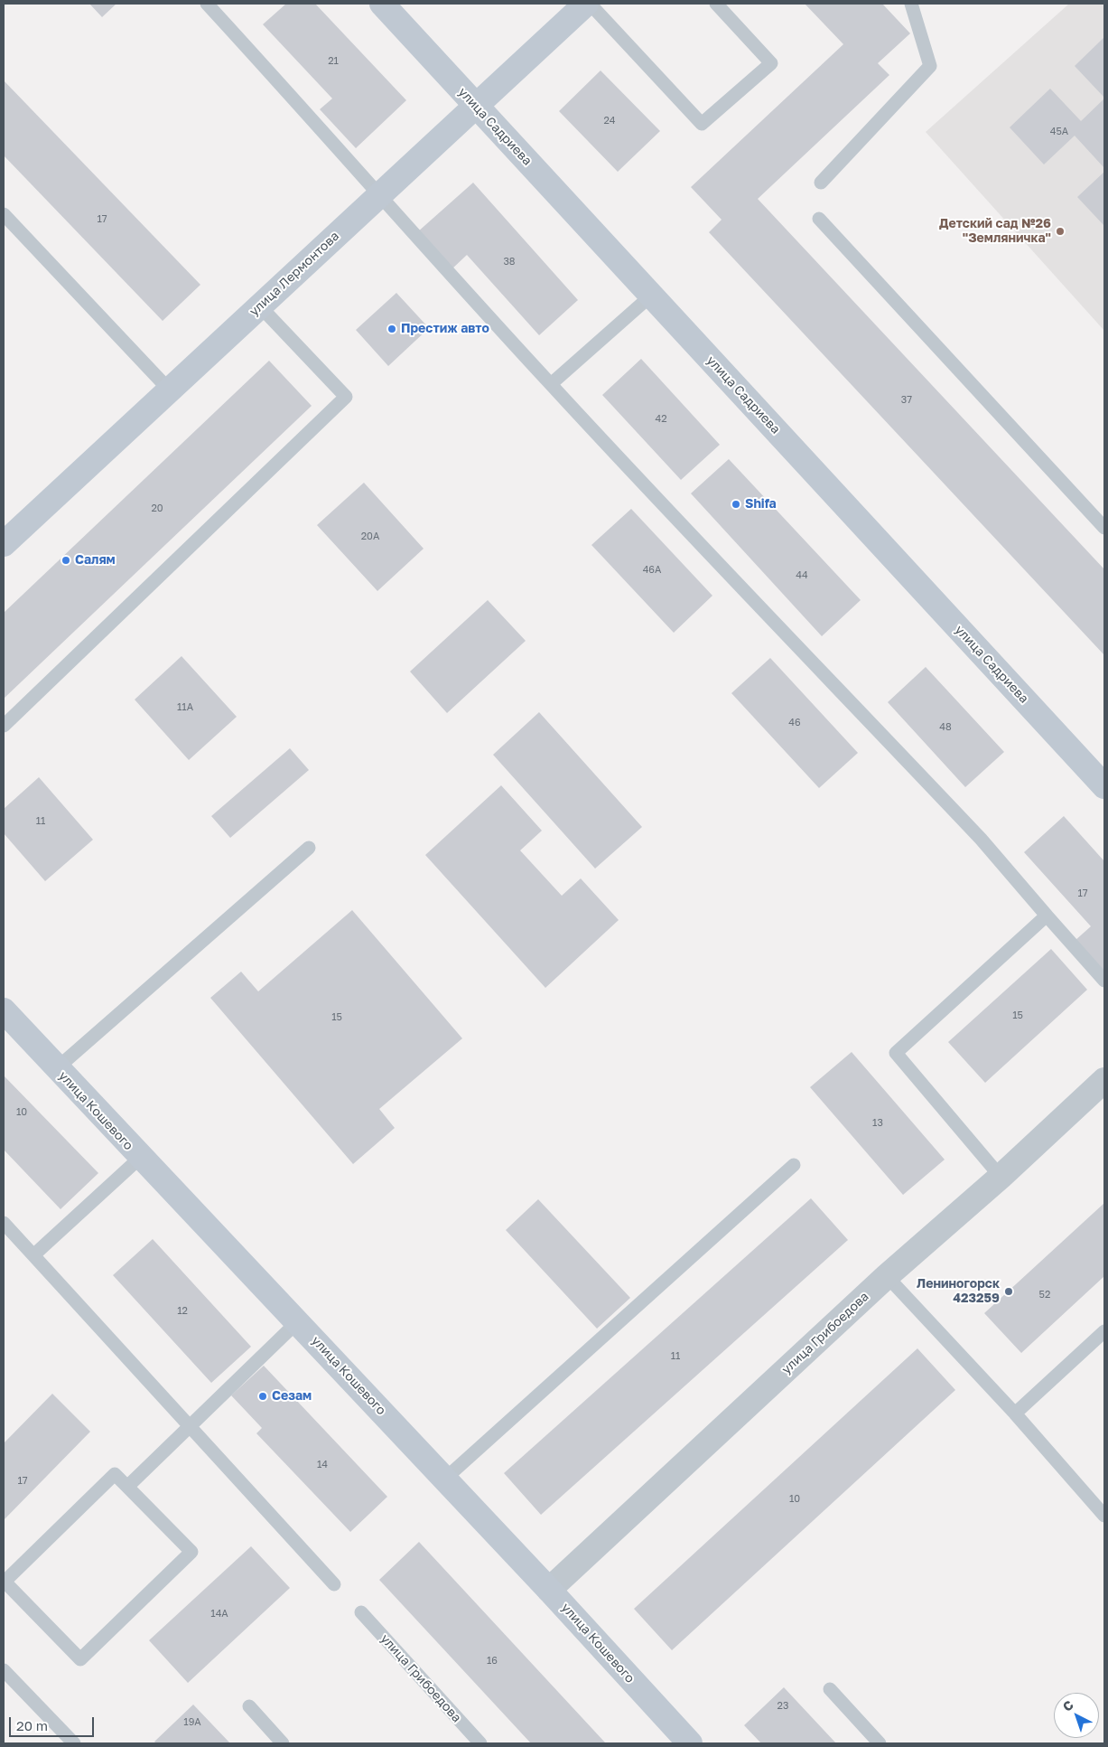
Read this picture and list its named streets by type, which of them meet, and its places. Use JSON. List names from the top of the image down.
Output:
{
  "streets": {
    "street": [
      "улица Садриева",
      "улица Лермонтова",
      "улица Кошевого",
      "улица Грибоедова"
    ]
  },
  "crossings": [
    ["улица Садриева", "улица Лермонтова"],
    ["улица Кошевого", "улица Грибоедова"]
  ],
  "places": [
    "Детский сад №26 \"Земляничка\"",
    "Престиж авто",
    "Shifa",
    "Салям",
    "Лениногорск 423259",
    "Сезам"
  ],
  "house_numbers": [
    "21",
    "24",
    "45А",
    "17",
    "38",
    "37",
    "42",
    "20",
    "20А",
    "46А",
    "44",
    "11А",
    "46",
    "48",
    "11",
    "17",
    "15",
    "15",
    "10",
    "13",
    "52",
    "12",
    "11",
    "14",
    "17",
    "10",
    "14А",
    "16",
    "23",
    "19А"
  ],
  "scale_bar": "20 m",
  "north": "top left"
}
